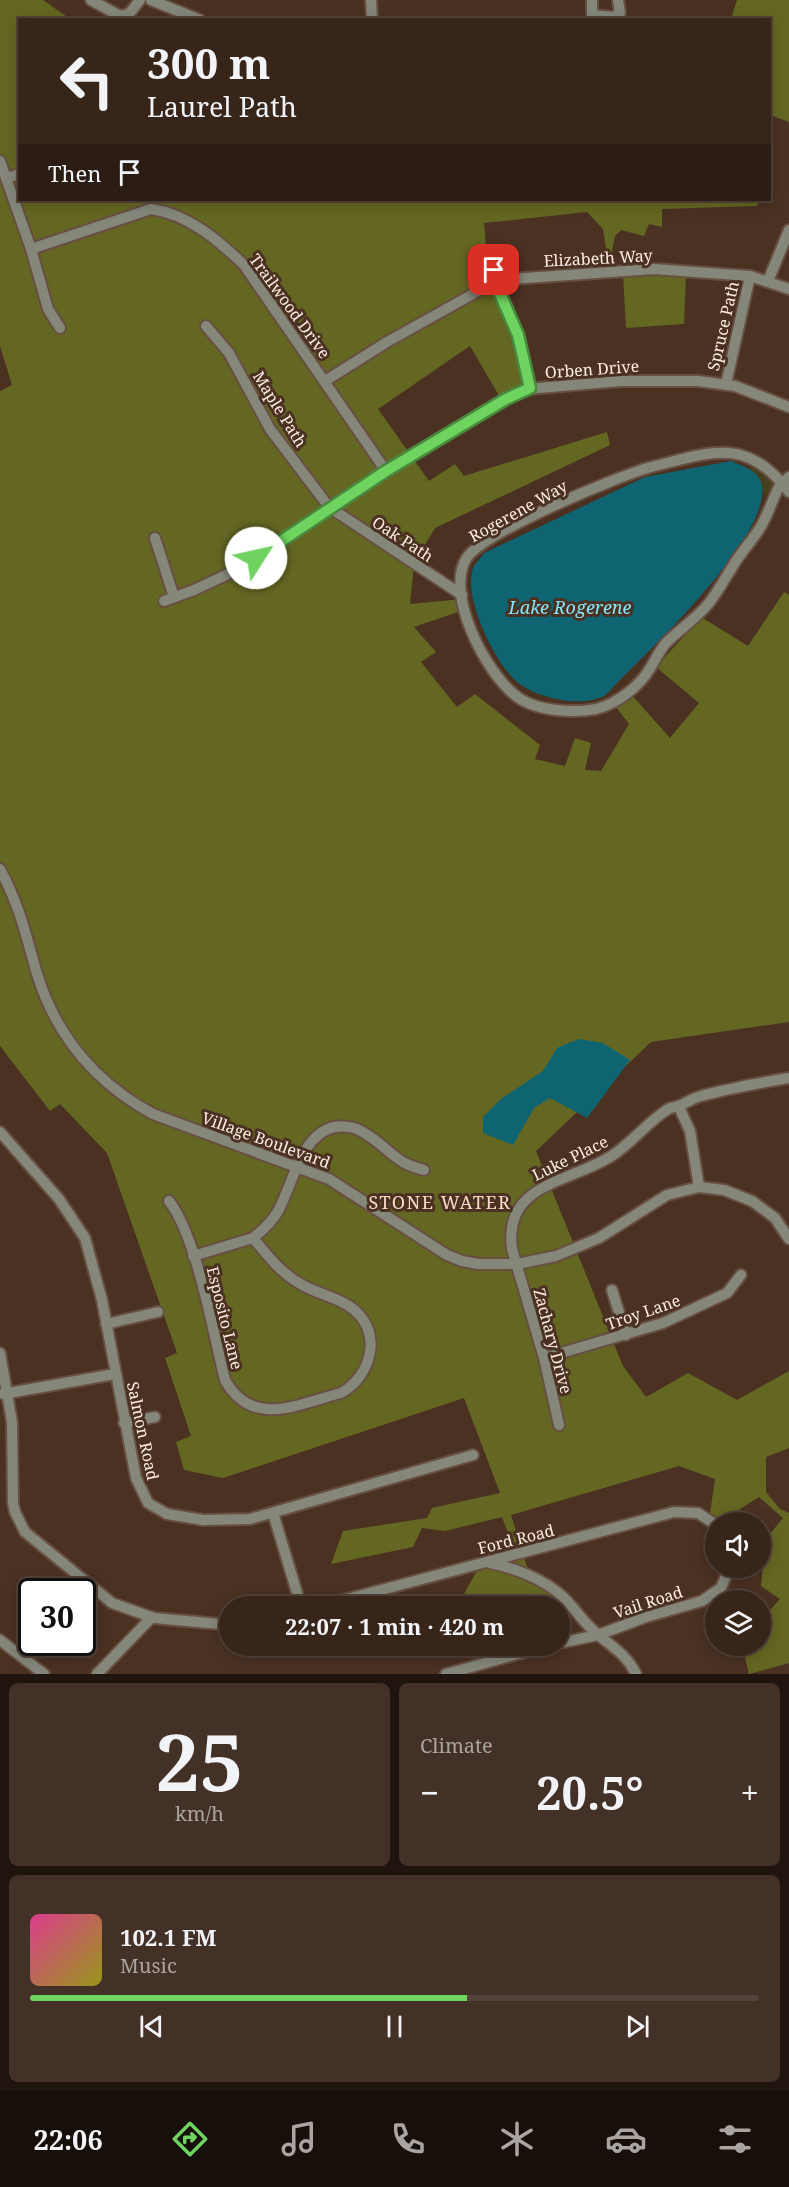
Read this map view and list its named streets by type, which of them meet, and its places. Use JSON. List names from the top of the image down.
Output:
{
  "streets": {
    "street": [
      "Elizabeth Way",
      "Trailwood Drive",
      "Spruce Path",
      "Orben Drive",
      "Maple Path",
      "Rogerene Way",
      "Oak Path",
      "Village Boulevard",
      "Luke Place",
      "Troy Lane",
      "Esposito Lane",
      "Zachary Drive",
      "Salmon Road",
      "Ford Road",
      "Vail Road"
    ]
  },
  "crossings": [
    ["Elizabeth Way", "Trailwood Drive"],
    ["Elizabeth Way", "Spruce Path"],
    ["Trailwood Drive", "Orben Drive"],
    ["Spruce Path", "Orben Drive"],
    ["Orben Drive", "Maple Path"],
    ["Orben Drive", "Oak Path"],
    ["Maple Path", "Oak Path"],
    ["Rogerene Way", "Oak Path"],
    ["Village Boulevard", "Luke Place"],
    ["Village Boulevard", "Zachary Drive"],
    ["Luke Place", "Zachary Drive"],
    ["Troy Lane", "Zachary Drive"]
  ],
  "districts": ["STONE WATER"],
  "water": ["Lake Rogerene"],
  "page": {
    "turn": ["300 m", "Laurel Path"],
    "then": "Then",
    "limit": "30",
    "trip": "22:07 · 1 min · 420 m",
    "tile": [
      ["25", "km/h"],
      "Climate"
    ],
    "heat": ["−", "20.5°", "+"],
    "song": ["102.1 FM", "Music"],
    "tabs": "22:06"
  }
}
